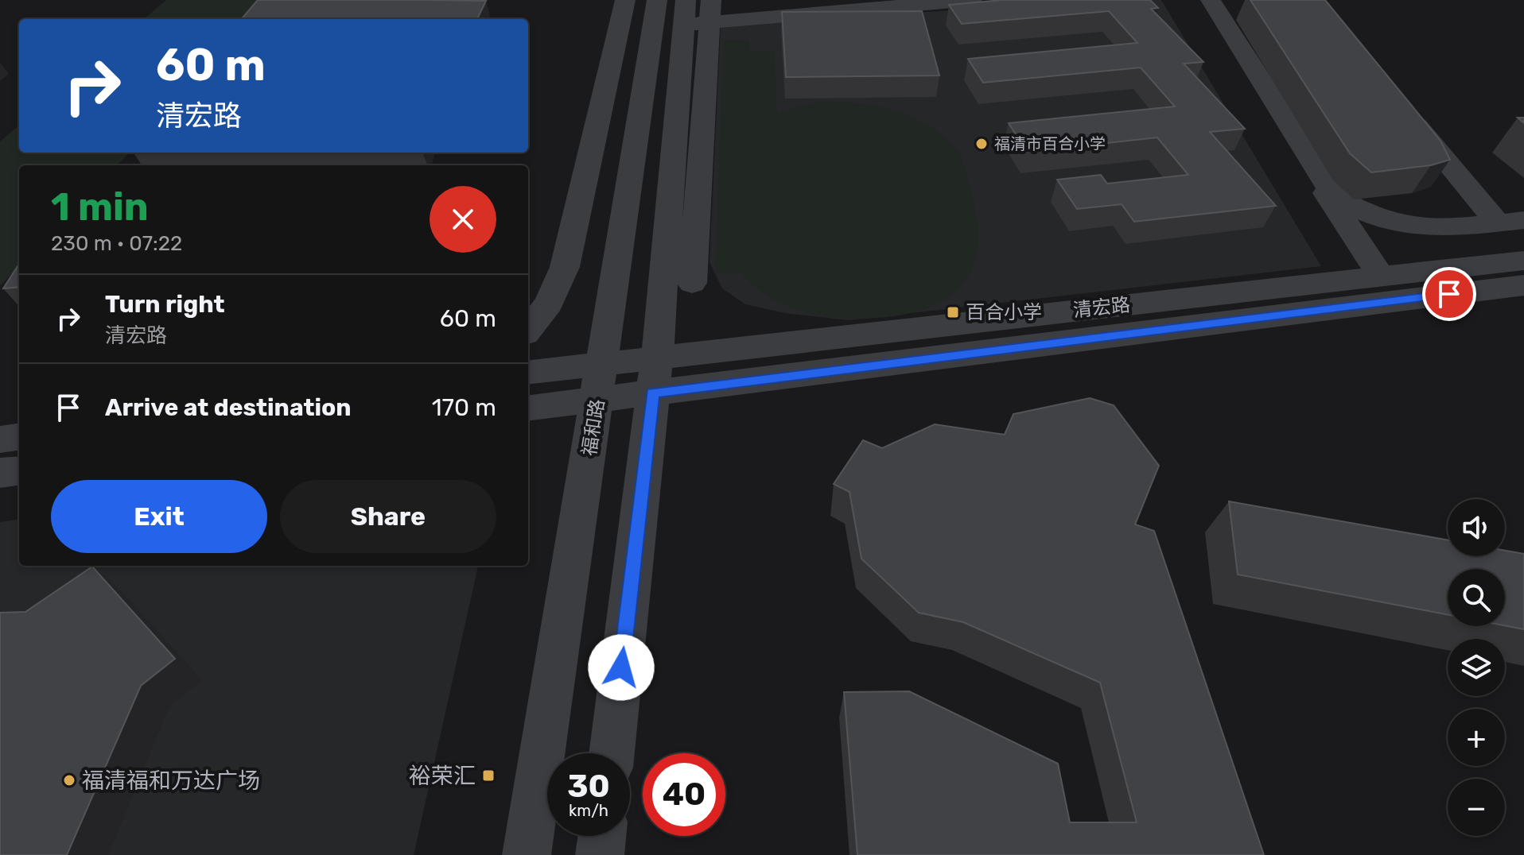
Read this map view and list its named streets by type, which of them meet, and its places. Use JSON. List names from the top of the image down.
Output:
{
  "streets": {
    "street": ["清宏路", "福和路"]
  },
  "crossings": [
    ["清宏路", "福和路"]
  ],
  "places": {
    "other": ["福清市百合小学", "福清福和万达广场"],
    "transit": ["百合小学", "裕荣汇"]
  },
  "page": {
    "turn": ["60 m", "清宏路"],
    "heading": ["1 min", "230 m · 07:22"],
    "list": [
      {
        "name": "Turn right",
        "note": "清宏路",
        "value": "60 m"
      },
      {
        "name": "Arrive at destination",
        "value": "170 m"
      }
    ],
    "buttons": ["Exit", "Share"],
    "map_buttons": ["+", "−"],
    "speed": "30 km/h",
    "limit": "40"
  }
}
